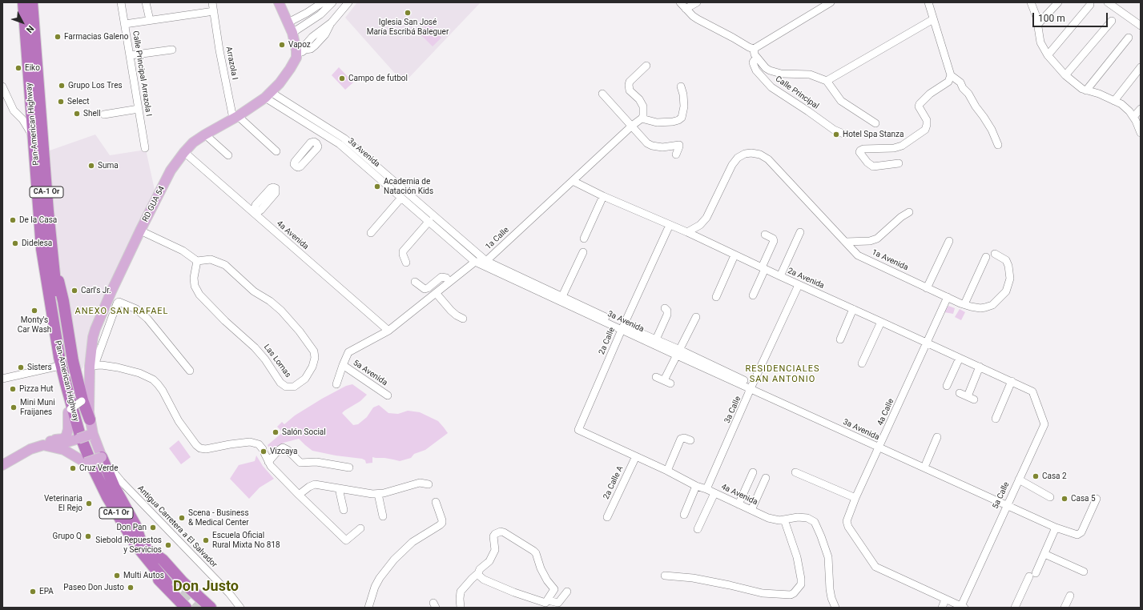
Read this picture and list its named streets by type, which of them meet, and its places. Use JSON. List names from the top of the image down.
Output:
{
  "streets": {
    "highway": ["Pan-American Highway", "CA-1 Or"],
    "main road": ["RD GUA 54"],
    "street": [
      "Arrazola I",
      "Calle Principal Arrazola I",
      "Calle Principal",
      "3a Avenida",
      "4a Avenida",
      "1a Calle",
      "1a Avenida",
      "2a Avenida",
      "2a Calle",
      "Las Lomas",
      "5a Avenida",
      "3a Calle",
      "4a Calle",
      "2a Calle A",
      "5a Calle",
      "Antigua Carretera a El Salvador"
    ]
  },
  "crossings": [
    ["Arrazola I", "RD GUA 54"],
    ["3a Avenida", "RD GUA 54"],
    ["3a Avenida", "1a Calle"],
    ["3a Avenida", "2a Calle"],
    ["3a Avenida", "3a Calle"],
    ["3a Avenida", "4a Calle"],
    ["3a Avenida", "5a Calle"],
    ["RD GUA 54", "4a Avenida"],
    ["4a Avenida", "2a Calle"],
    ["4a Avenida", "3a Calle"],
    ["4a Avenida", "2a Calle A"],
    ["1a Calle", "2a Avenida"],
    ["1a Avenida", "2a Avenida"],
    ["1a Avenida", "4a Calle"],
    ["2a Avenida", "2a Calle"],
    ["2a Avenida", "3a Calle"],
    ["2a Avenida", "4a Calle"],
    ["2a Avenida", "5a Calle"]
  ],
  "districts": ["ANEXO SAN RAFAEL", "RESIDENCIALES SAN ANTONIO", "Don Justo"],
  "places": [
    "Iglesia San José María Escribá Baleguer",
    "Farmacias Galeno",
    "Vapoz",
    "Eiko",
    "Campo de futbol",
    "Grupo Los Tres",
    "Select",
    "Shell",
    "Hotel Spa Stanza",
    "Suma",
    "Academia de Natación Kids",
    "De la Casa",
    "Didelesa",
    "Carl's Jr.",
    "Monty's Car Wash",
    "Sisters",
    "Pizza Hut",
    "Mini Muni Fraijanes",
    "Salón Social",
    "Vizcaya",
    "Cruz Verde",
    "Casa 2",
    "Casa 5",
    "Veterinaria El Rejo",
    "Scena - Business & Medical Center",
    "Don Pan",
    "Grupo Q",
    "Escuela Oficial Rural Mixta No 818",
    "Siebold Repuestos y Servicios",
    "Multi Autos",
    "Paseo Don Justo",
    "EPA"
  ],
  "scale_bar": "100 m",
  "north": "bottom right"
}
